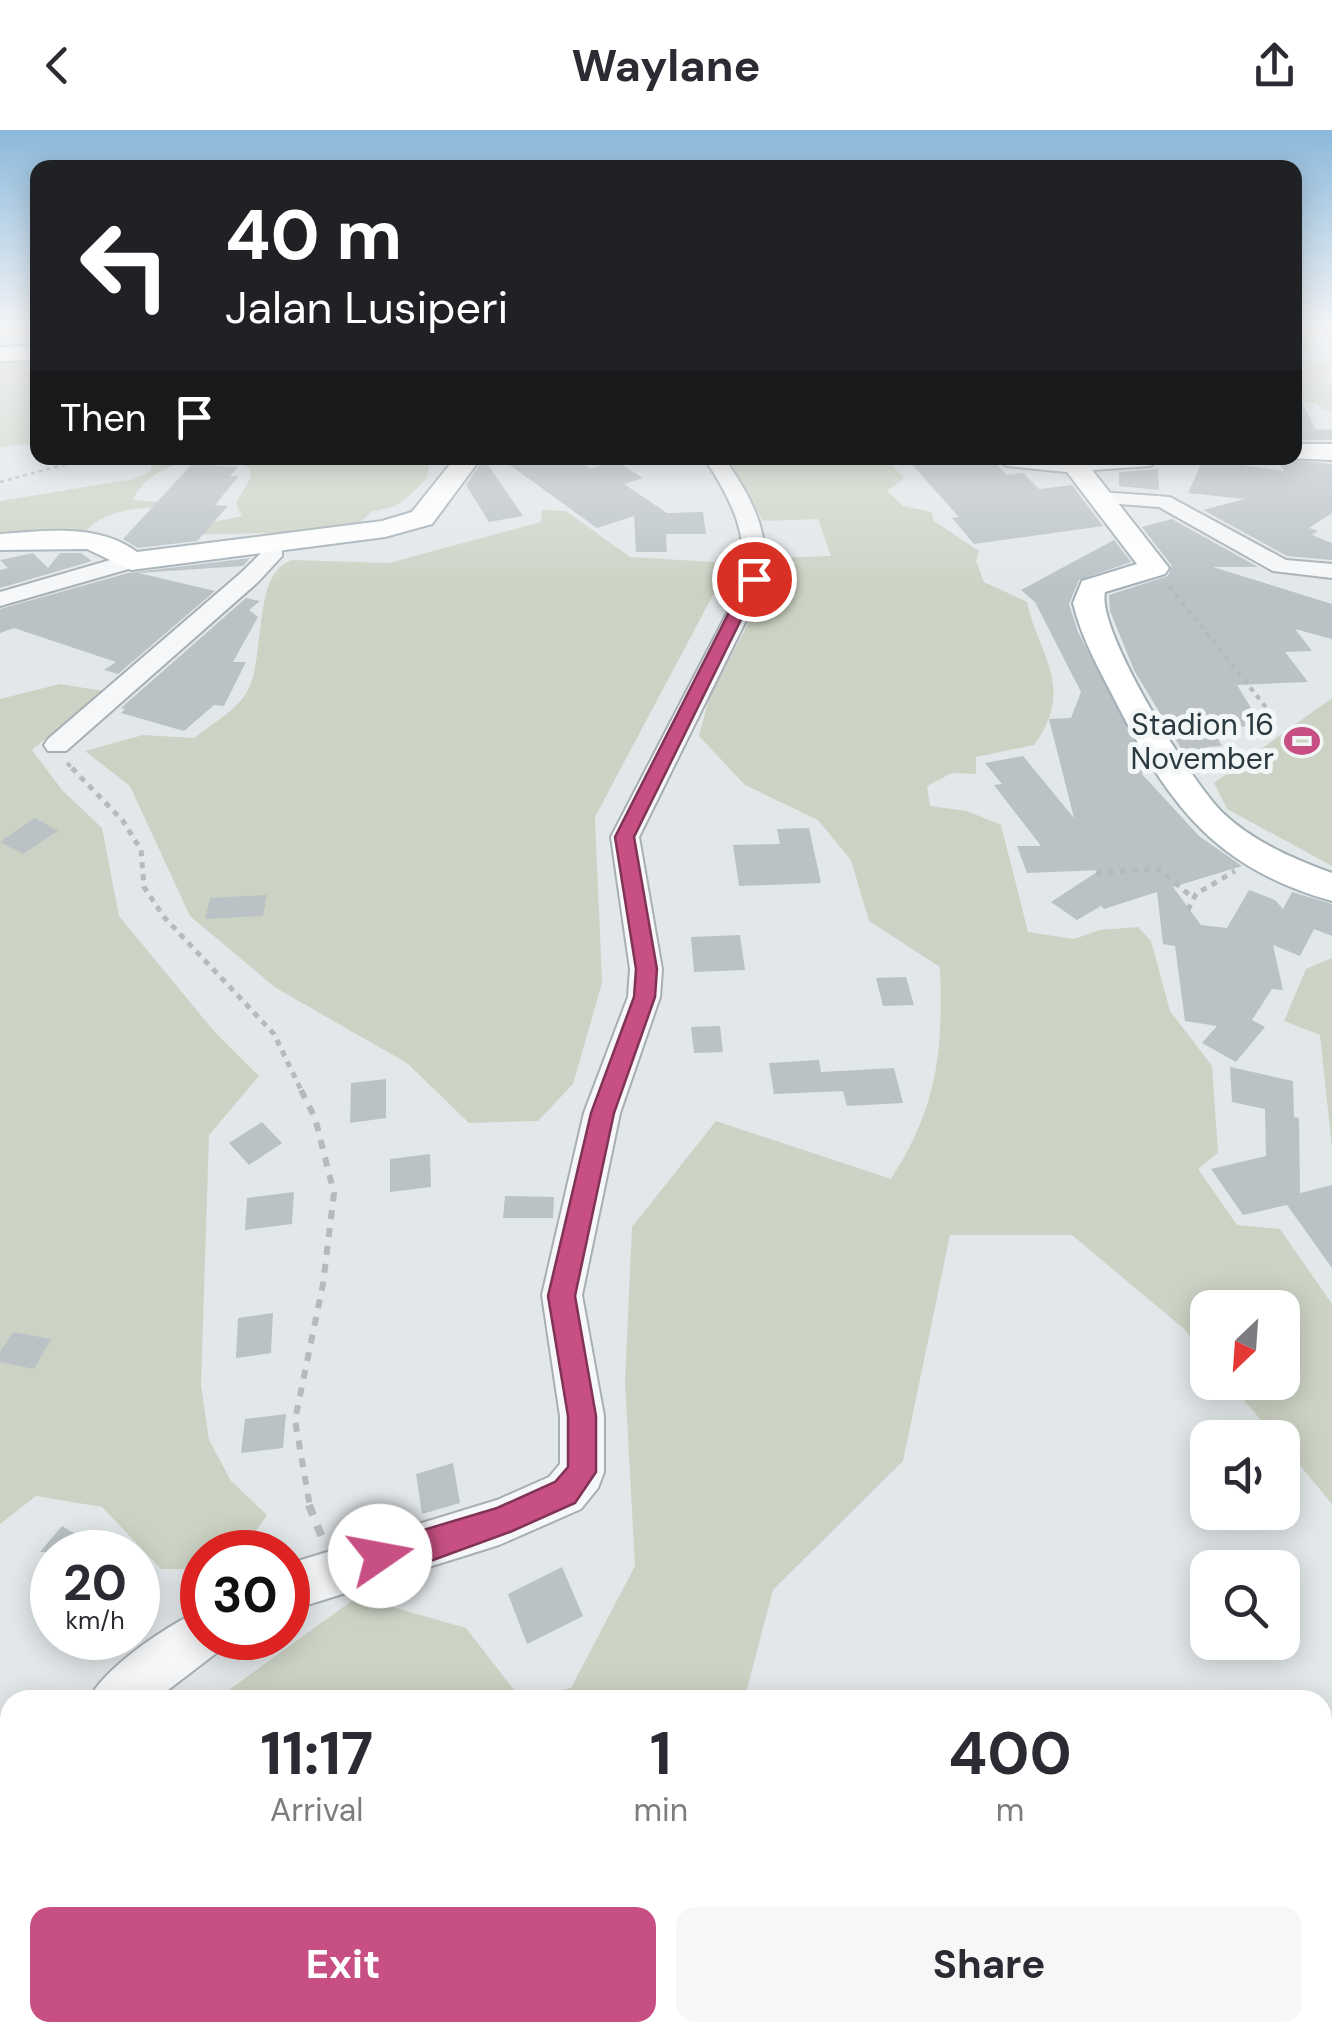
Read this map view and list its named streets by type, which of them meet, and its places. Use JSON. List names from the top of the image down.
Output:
{
  "places": {
    "sports": ["Stadion 16 November"]
  },
  "north": "bottom left",
  "page": {
    "header": "Waylane",
    "turn": ["40 m", "Jalan Lusiperi"],
    "then": "Then",
    "speed": "20 km/h",
    "limit": "30",
    "eta": [
      "11:17",
      "Arrival",
      "1",
      "min",
      "400",
      "m"
    ],
    "buttons": ["Exit", "Share"]
  }
}
